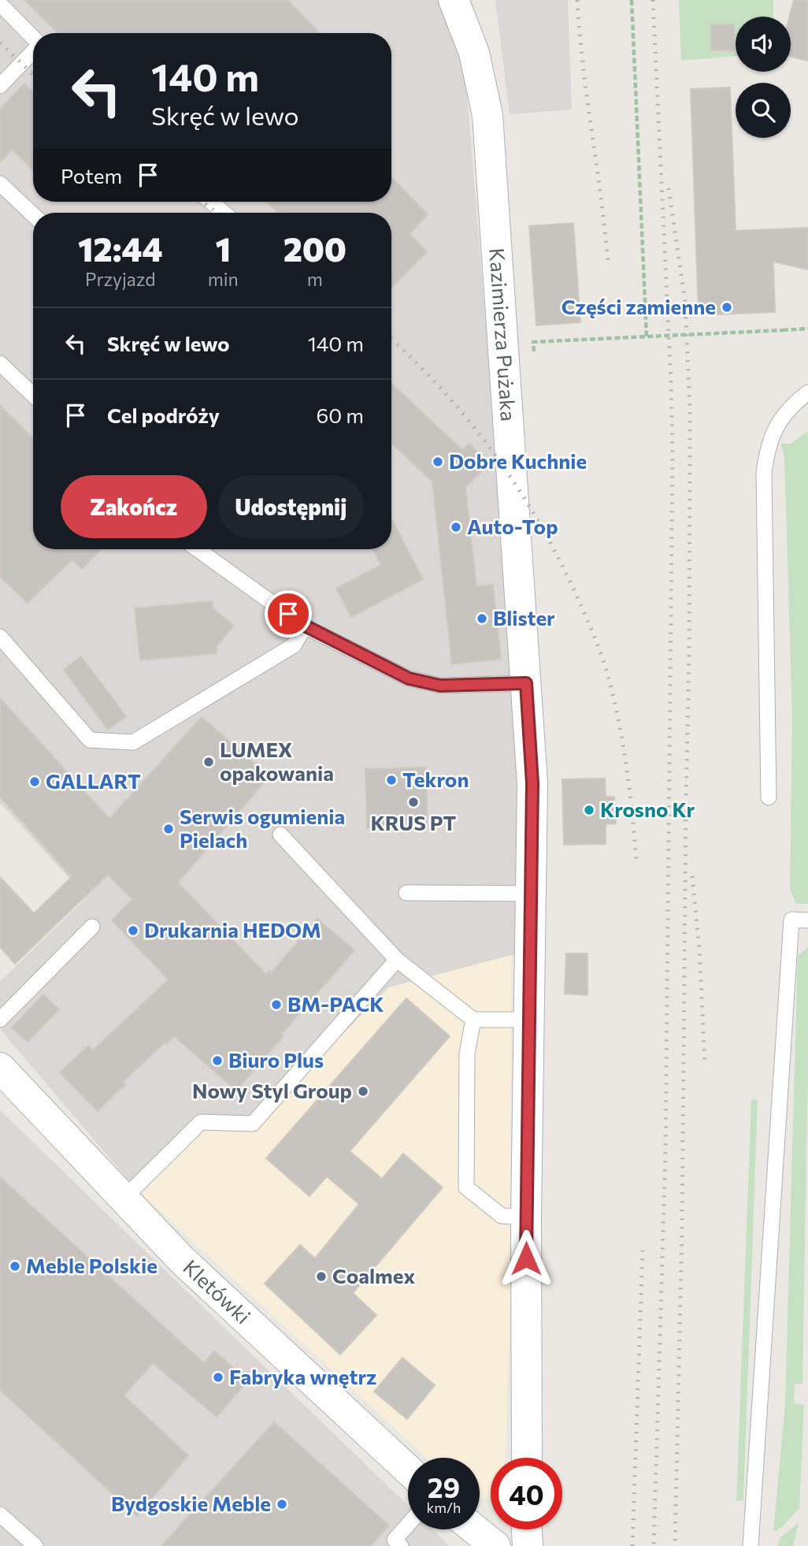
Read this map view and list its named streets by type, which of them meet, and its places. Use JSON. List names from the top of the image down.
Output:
{
  "streets": {
    "street": ["Kazimierza Pużaka", "Kletówki"]
  },
  "places": [
    "Części zamienne",
    "Dobre Kuchnie",
    "Auto-Top",
    "Blister",
    "LUMEX opakowania",
    "Tekron",
    "GALLART",
    "KRUS PT",
    "Krosno Kr",
    "Serwis ogumienia Pielach",
    "Drukarnia HEDOM",
    "BM-PACK",
    "Biuro Plus",
    "Nowy Styl Group",
    "Meble Polskie",
    "Coalmex",
    "Fabryka wnętrz",
    "Bydgoskie Meble"
  ],
  "page": {
    "turn": ["140 m", "Skręć w lewo"],
    "then": "Potem",
    "eta": [
      "12:44",
      "Przyjazd",
      "1",
      "min",
      "200",
      "m"
    ],
    "list": [
      {
        "name": "Skręć w lewo",
        "value": "140 m"
      },
      {
        "name": "Cel podróży",
        "value": "60 m"
      }
    ],
    "buttons": ["Zakończ", "Udostępnij"],
    "speed": "29 km/h",
    "limit": "40"
  }
}
